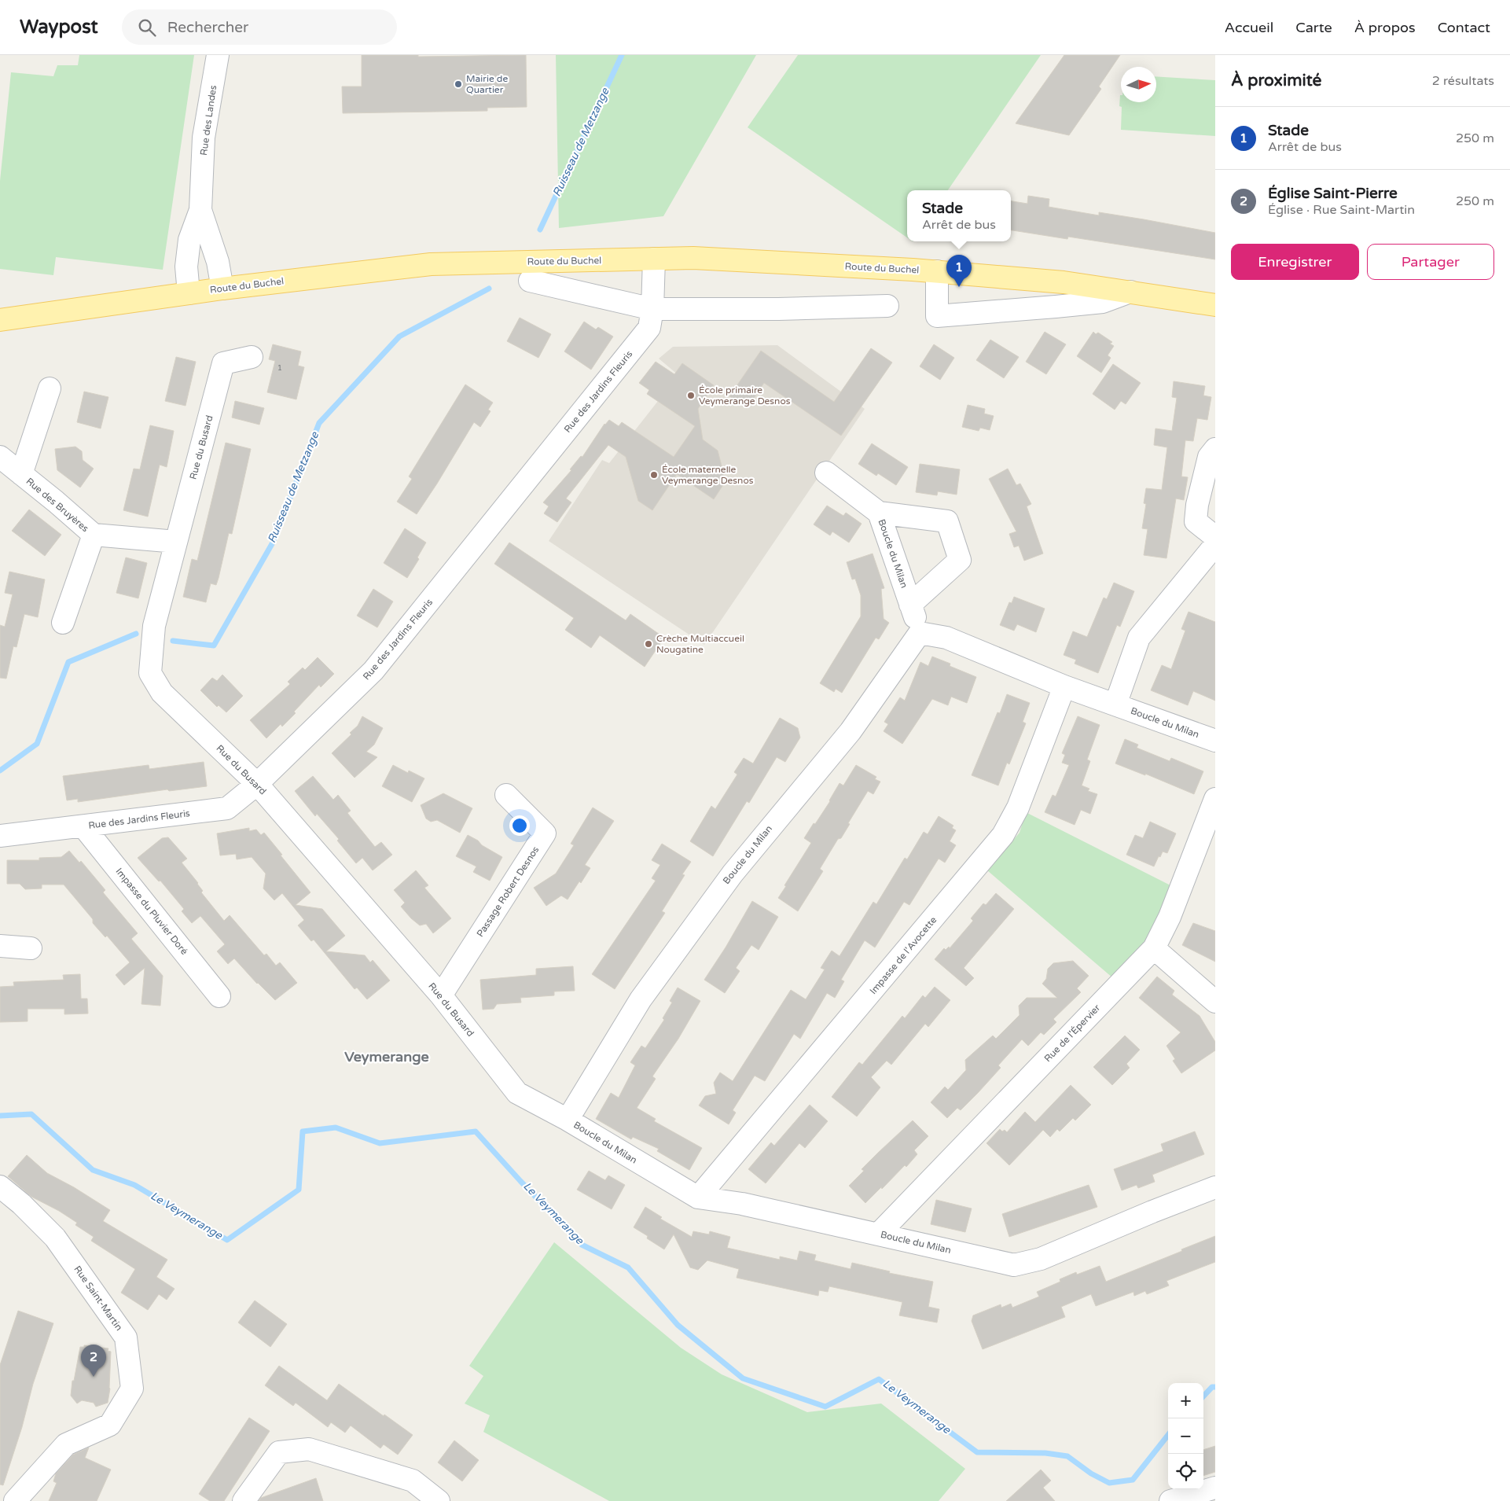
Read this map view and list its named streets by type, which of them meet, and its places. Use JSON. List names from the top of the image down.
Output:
{
  "streets": {
    "main road": ["Route du Buchel"],
    "street": [
      "Rue des Landes",
      "Rue des Jardins Fleuris",
      "Rue du Busard",
      "Rue des Bruyères",
      "Boucle du Milan",
      "Passage Robert Desnos",
      "Impasse du Pluvier Doré",
      "Impasse de l'Avocette",
      "Rue de l'Épervier",
      "Rue Saint-Martin"
    ]
  },
  "crossings": [
    ["Rue des Landes", "Route du Buchel"],
    ["Route du Buchel", "Rue des Jardins Fleuris"],
    ["Rue des Jardins Fleuris", "Rue du Busard"],
    ["Rue des Jardins Fleuris", "Impasse du Pluvier Doré"],
    ["Rue du Busard", "Rue des Bruyères"],
    ["Rue du Busard", "Boucle du Milan"],
    ["Rue du Busard", "Passage Robert Desnos"],
    ["Boucle du Milan", "Impasse de l'Avocette"],
    ["Boucle du Milan", "Rue de l'Épervier"]
  ],
  "districts": ["Veymerange"],
  "water": ["Ruisseau de Metzange", "Le Veymerange"],
  "places": [
    "Mairie de Quartier",
    "École primaire Veymerange Desnos",
    "École maternelle Veymerange Desnos",
    "Crèche Multiaccueil Nougatine"
  ],
  "house_numbers": ["1"],
  "north": "right",
  "page": {
    "header": "Waypost",
    "search": "Rechercher",
    "nav": [
      "Accueil",
      "Carte",
      "À propos",
      "Contact"
    ],
    "heading": ["À proximité", "2 résultats"],
    "list": [
      {
        "mark": "1",
        "name": "Stade",
        "note": "Arrêt de bus",
        "value": "250 m"
      },
      {
        "mark": "2",
        "name": "Église Saint-Pierre",
        "note": "Église · Rue Saint-Martin",
        "value": "250 m"
      }
    ],
    "popup": ["Stade", "Arrêt de bus"],
    "buttons": ["Enregistrer", "Partager"],
    "pins": ["1", "2"],
    "map_buttons": ["+", "−"]
  }
}
